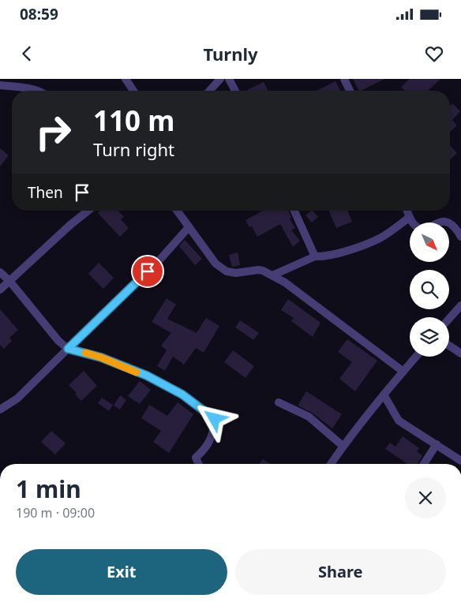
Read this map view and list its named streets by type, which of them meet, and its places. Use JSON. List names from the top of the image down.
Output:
{
  "north": "bottom right",
  "page": {
    "status": "08:59",
    "header": "Turnly",
    "turn": ["110 m", "Turn right"],
    "then": "Then",
    "heading": ["1 min", "190 m · 09:00"],
    "buttons": ["Exit", "Share"]
  }
}
